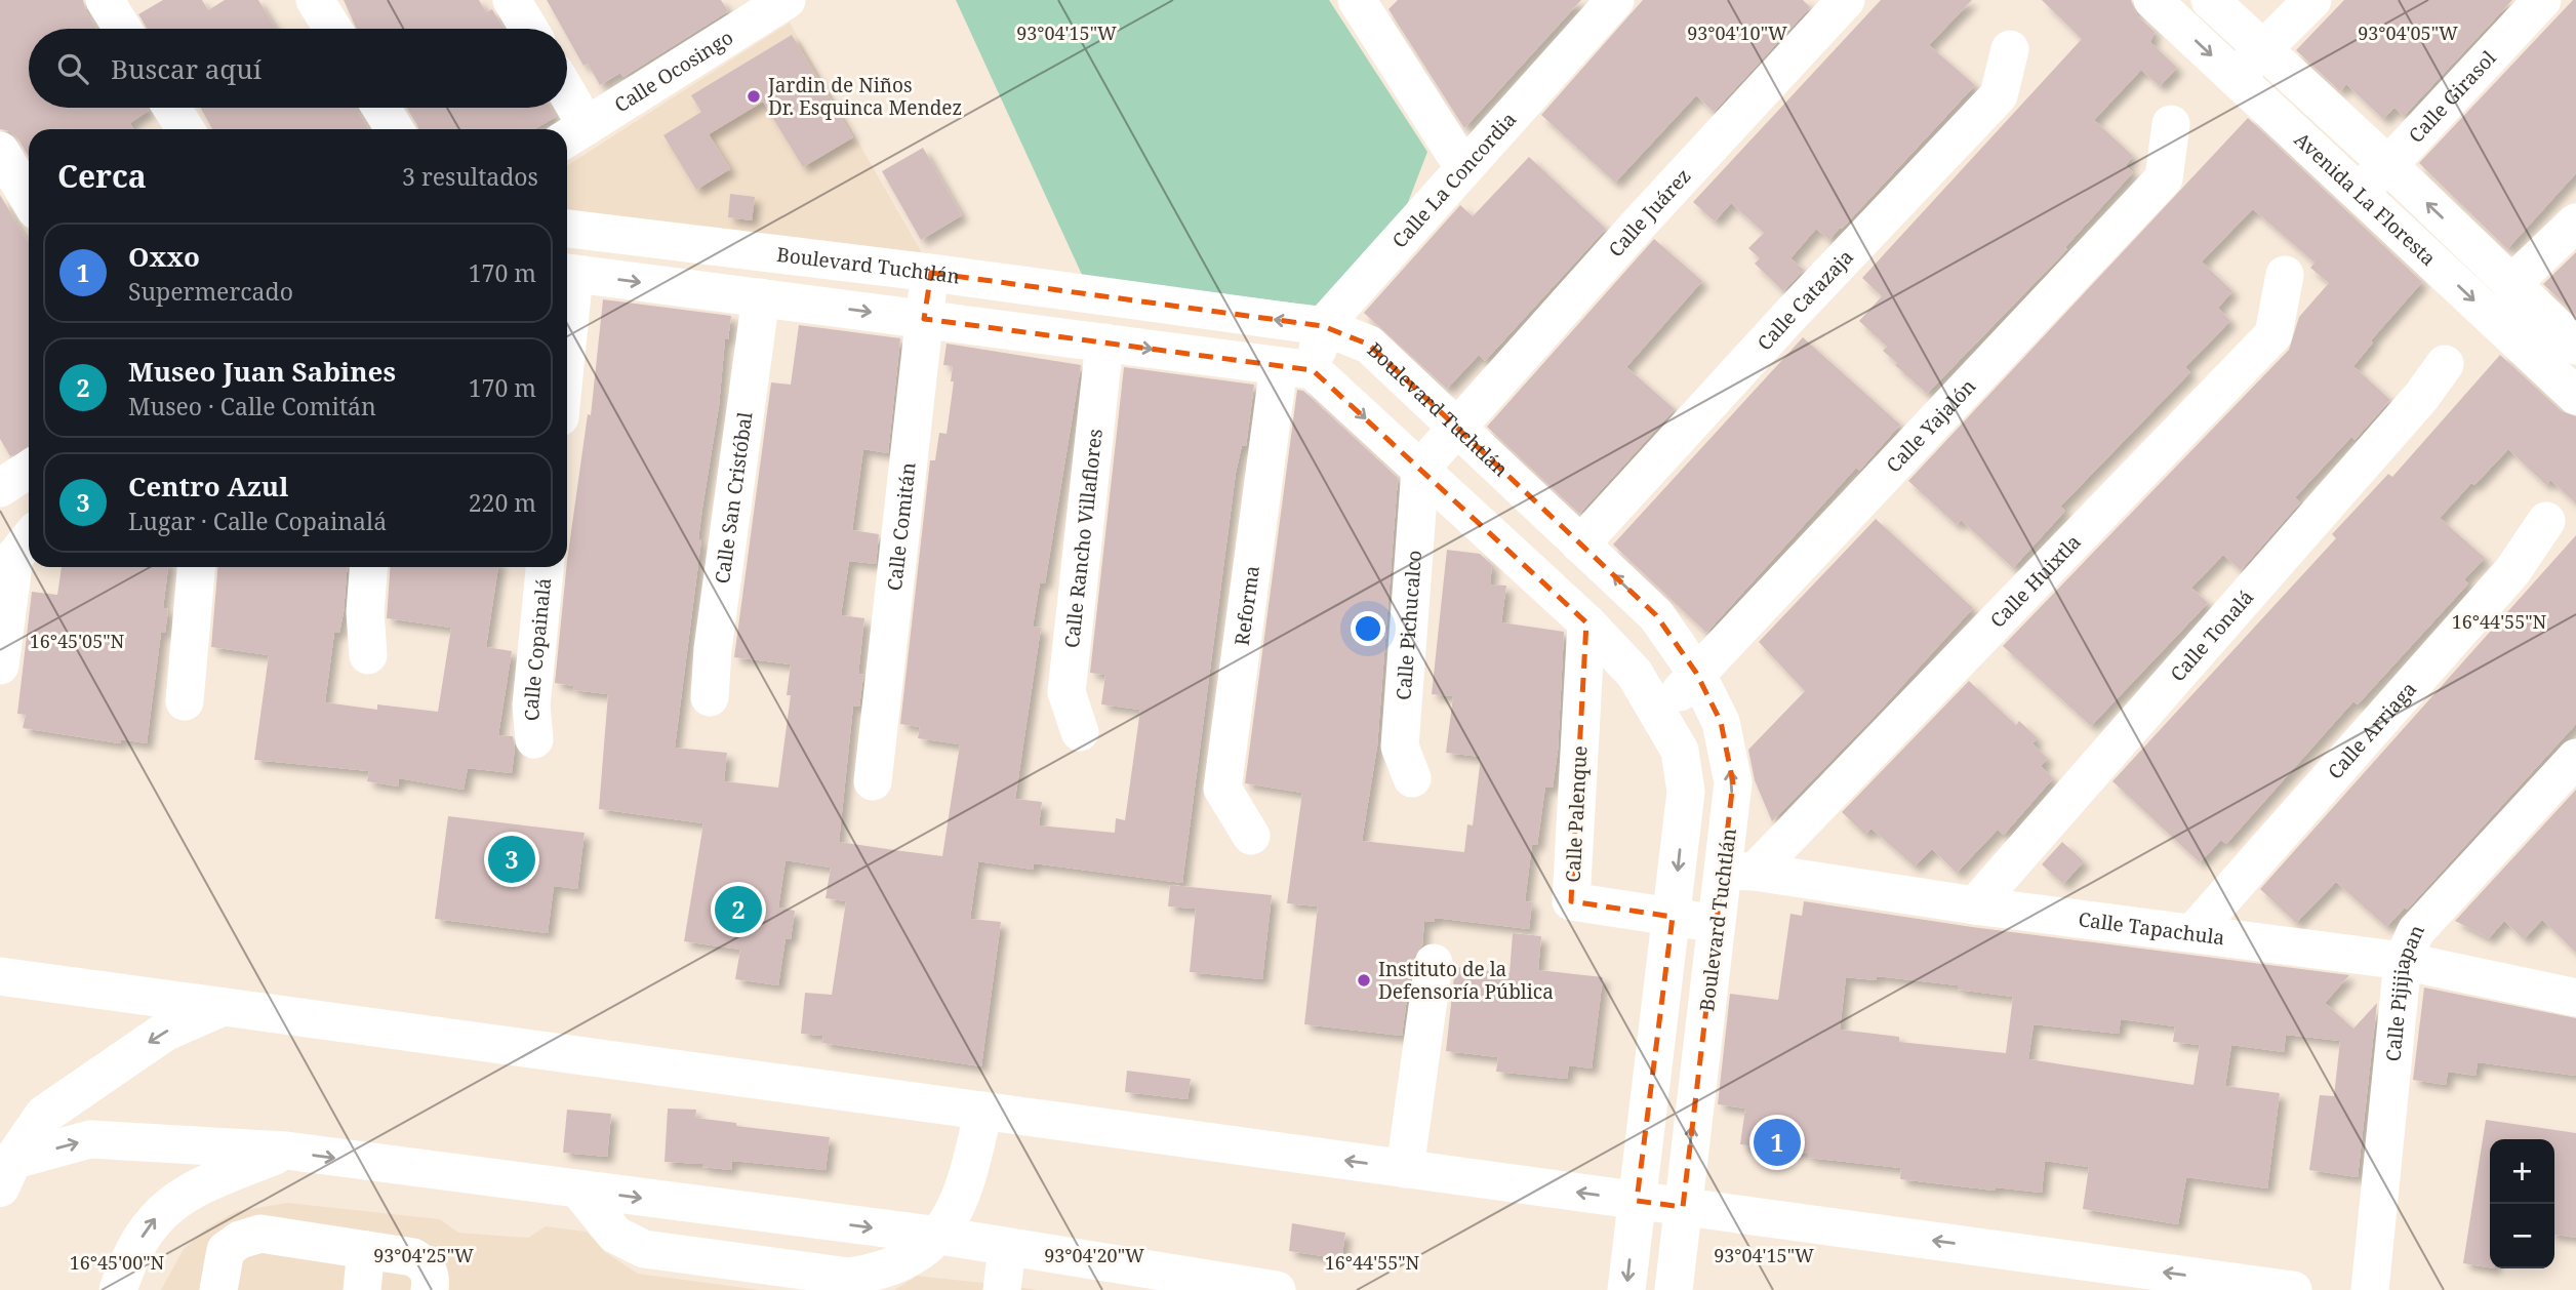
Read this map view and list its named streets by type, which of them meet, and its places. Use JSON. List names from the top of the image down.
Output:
{
  "streets": {
    "street": [
      "Calle Ocosingo",
      "Calle Girasol",
      "Calle La Concordia",
      "Avenida La Floresta",
      "Calle Juárez",
      "Boulevard Tuchtlán",
      "Calle Catazaja",
      "Calle Yajalón",
      "Calle San Cristóbal",
      "Calle Comitán",
      "Calle Rancho Villaflores",
      "Calle Huixtla",
      "Reforma",
      "Calle Pichucalco",
      "Calle Tonalá",
      "Calle Copainalá",
      "Calle Arriaga",
      "Calle Palenque",
      "Calle Tapachula",
      "Calle Pijijiapan"
    ]
  },
  "crossings": [
    ["Calle Girasol", "Avenida La Floresta"],
    ["Calle La Concordia", "Boulevard Tuchtlán"],
    ["Calle La Concordia", "Reforma"],
    ["Calle Juárez", "Boulevard Tuchtlán"],
    ["Calle Juárez", "Calle Pichucalco"],
    ["Boulevard Tuchtlán", "Calle Catazaja"],
    ["Boulevard Tuchtlán", "Calle Yajalón"],
    ["Boulevard Tuchtlán", "Calle Comitán"],
    ["Boulevard Tuchtlán", "Calle Huixtla"],
    ["Boulevard Tuchtlán", "Calle Palenque"],
    ["Boulevard Tuchtlán", "Calle Tapachula"],
    ["Calle Huixtla", "Calle Tapachula"],
    ["Calle Tonalá", "Calle Tapachula"],
    ["Calle Arriaga", "Calle Tapachula"],
    ["Calle Tapachula", "Calle Pijijiapan"]
  ],
  "places": ["Jardin de Niños Dr. Esquinca Mendez", "Instituto de la Defensoría Pública"],
  "page": {
    "search": "Buscar aquí",
    "heading": ["Cerca", "3 resultados"],
    "list": [
      {
        "mark": "1",
        "name": "Oxxo",
        "note": "Supermercado",
        "value": "170 m"
      },
      {
        "mark": "2",
        "name": "Museo Juan Sabines",
        "note": "Museo · Calle Comitán",
        "value": "170 m"
      },
      {
        "mark": "3",
        "name": "Centro Azul",
        "note": "Lugar · Calle Copainalá",
        "value": "220 m"
      }
    ],
    "pins": ["3", "2", "1"],
    "map_buttons": ["+", "−"]
  },
  "coordinates": [
    "93°04'15\"W",
    "93°04'10\"W",
    "93°04'05\"W",
    "16°44'55\"N",
    "16°45'05\"N",
    "93°04'25\"W",
    "93°04'20\"W",
    "16°45'00\"N"
  ]
}
